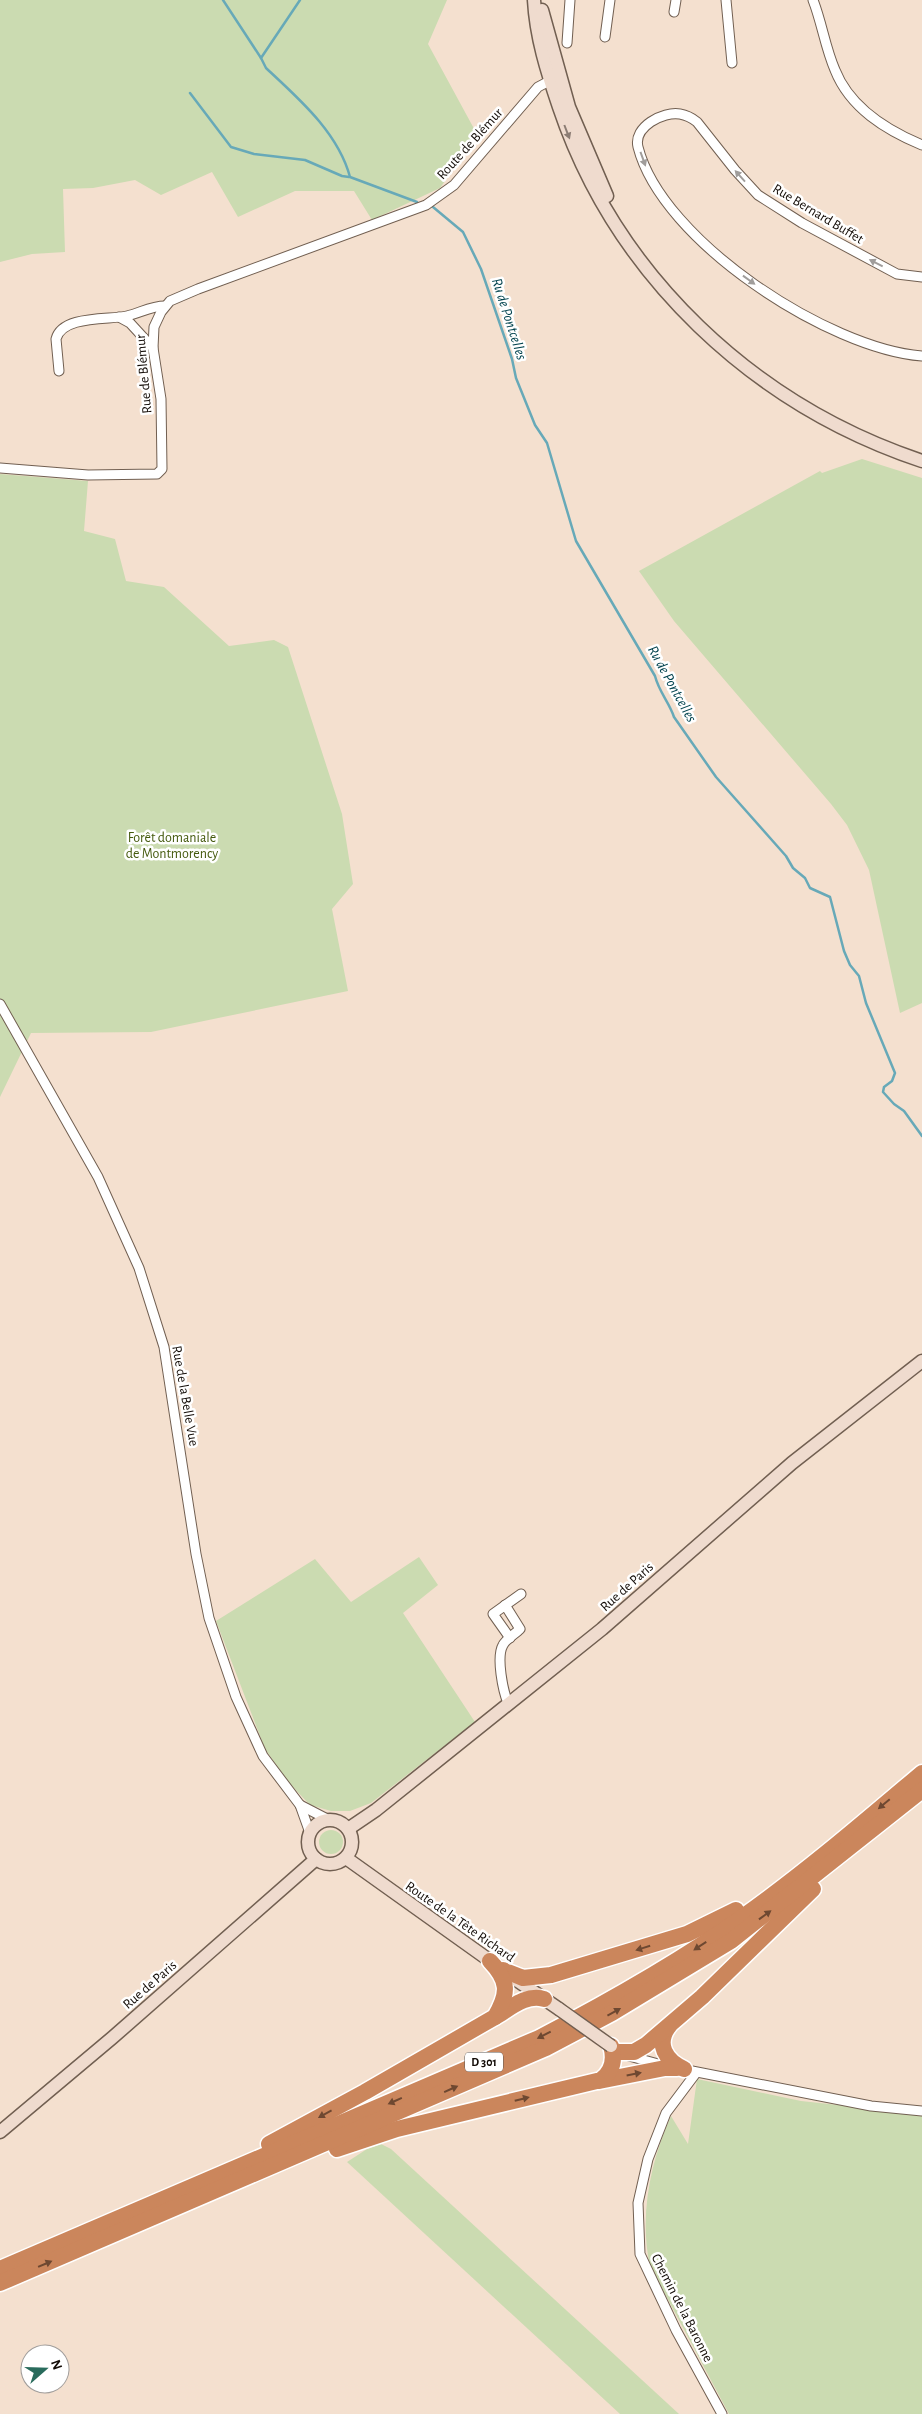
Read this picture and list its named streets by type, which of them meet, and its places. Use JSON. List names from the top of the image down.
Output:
{
  "streets": {
    "highway": ["D 301"],
    "street": [
      "Route de Blémur",
      "Rue Bernard Buffet",
      "Rue de Blémur",
      "Rue de la Belle Vue",
      "Rue de Paris",
      "Route de la Tête Richard",
      "Chemin de la Baronne"
    ]
  },
  "crossings": [
    ["Route de Blémur", "Rue de Blémur"],
    ["Rue de la Belle Vue", "Rue de Paris"],
    ["Rue de la Belle Vue", "Route de la Tête Richard"],
    ["Rue de Paris", "Route de la Tête Richard"]
  ],
  "water": ["Ru de Pontcelles"],
  "parks": ["Forêt domaniale de Montmorency"],
  "north": "right"
}
